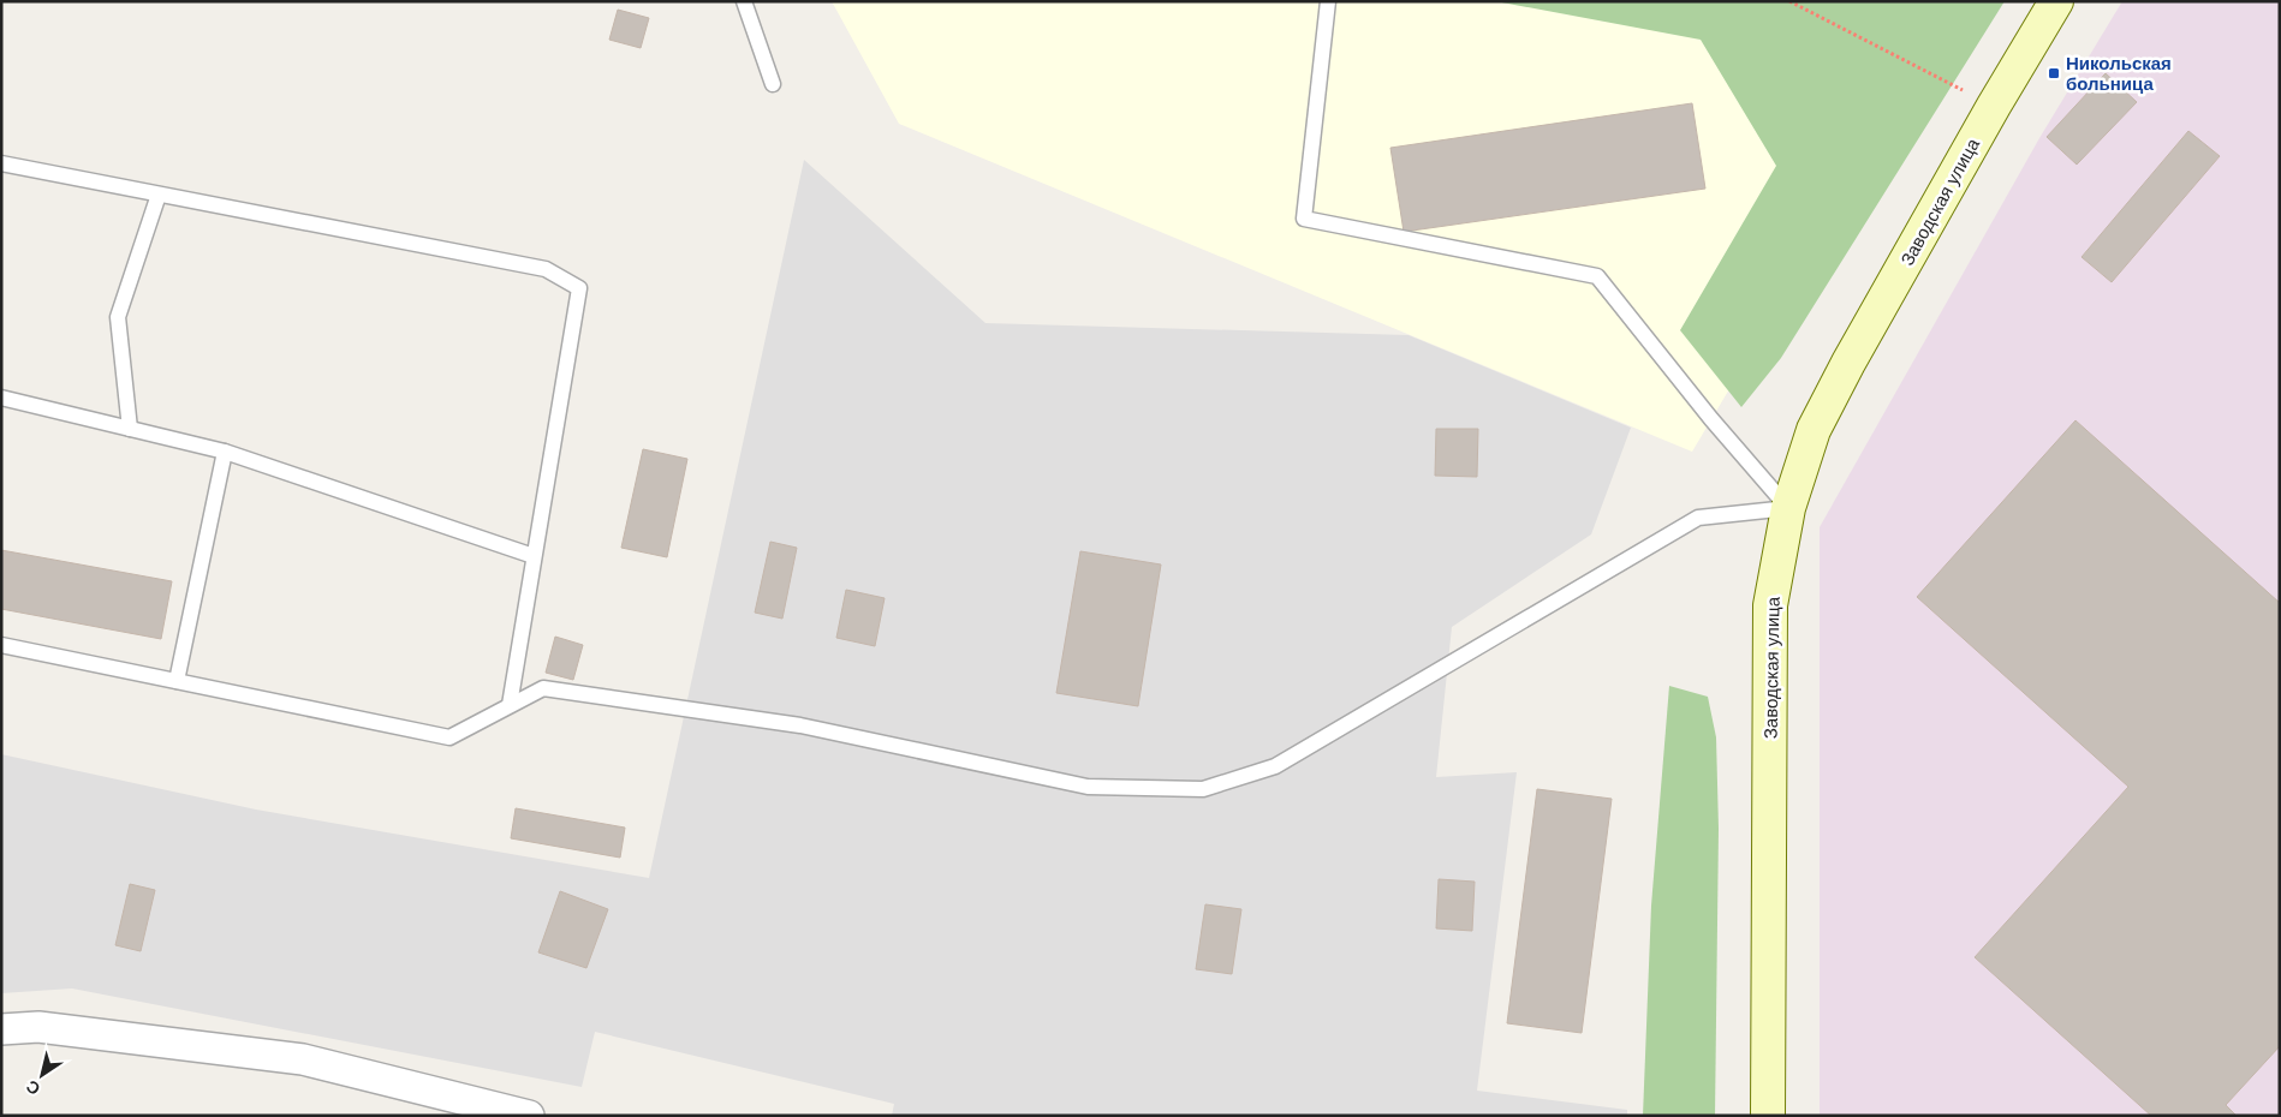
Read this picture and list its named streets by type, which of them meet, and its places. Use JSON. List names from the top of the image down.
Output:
{
  "streets": {
    "main road": ["Заводская улица"]
  },
  "places": {
    "transit": ["Никольская больница"]
  },
  "north": "bottom left"
}
